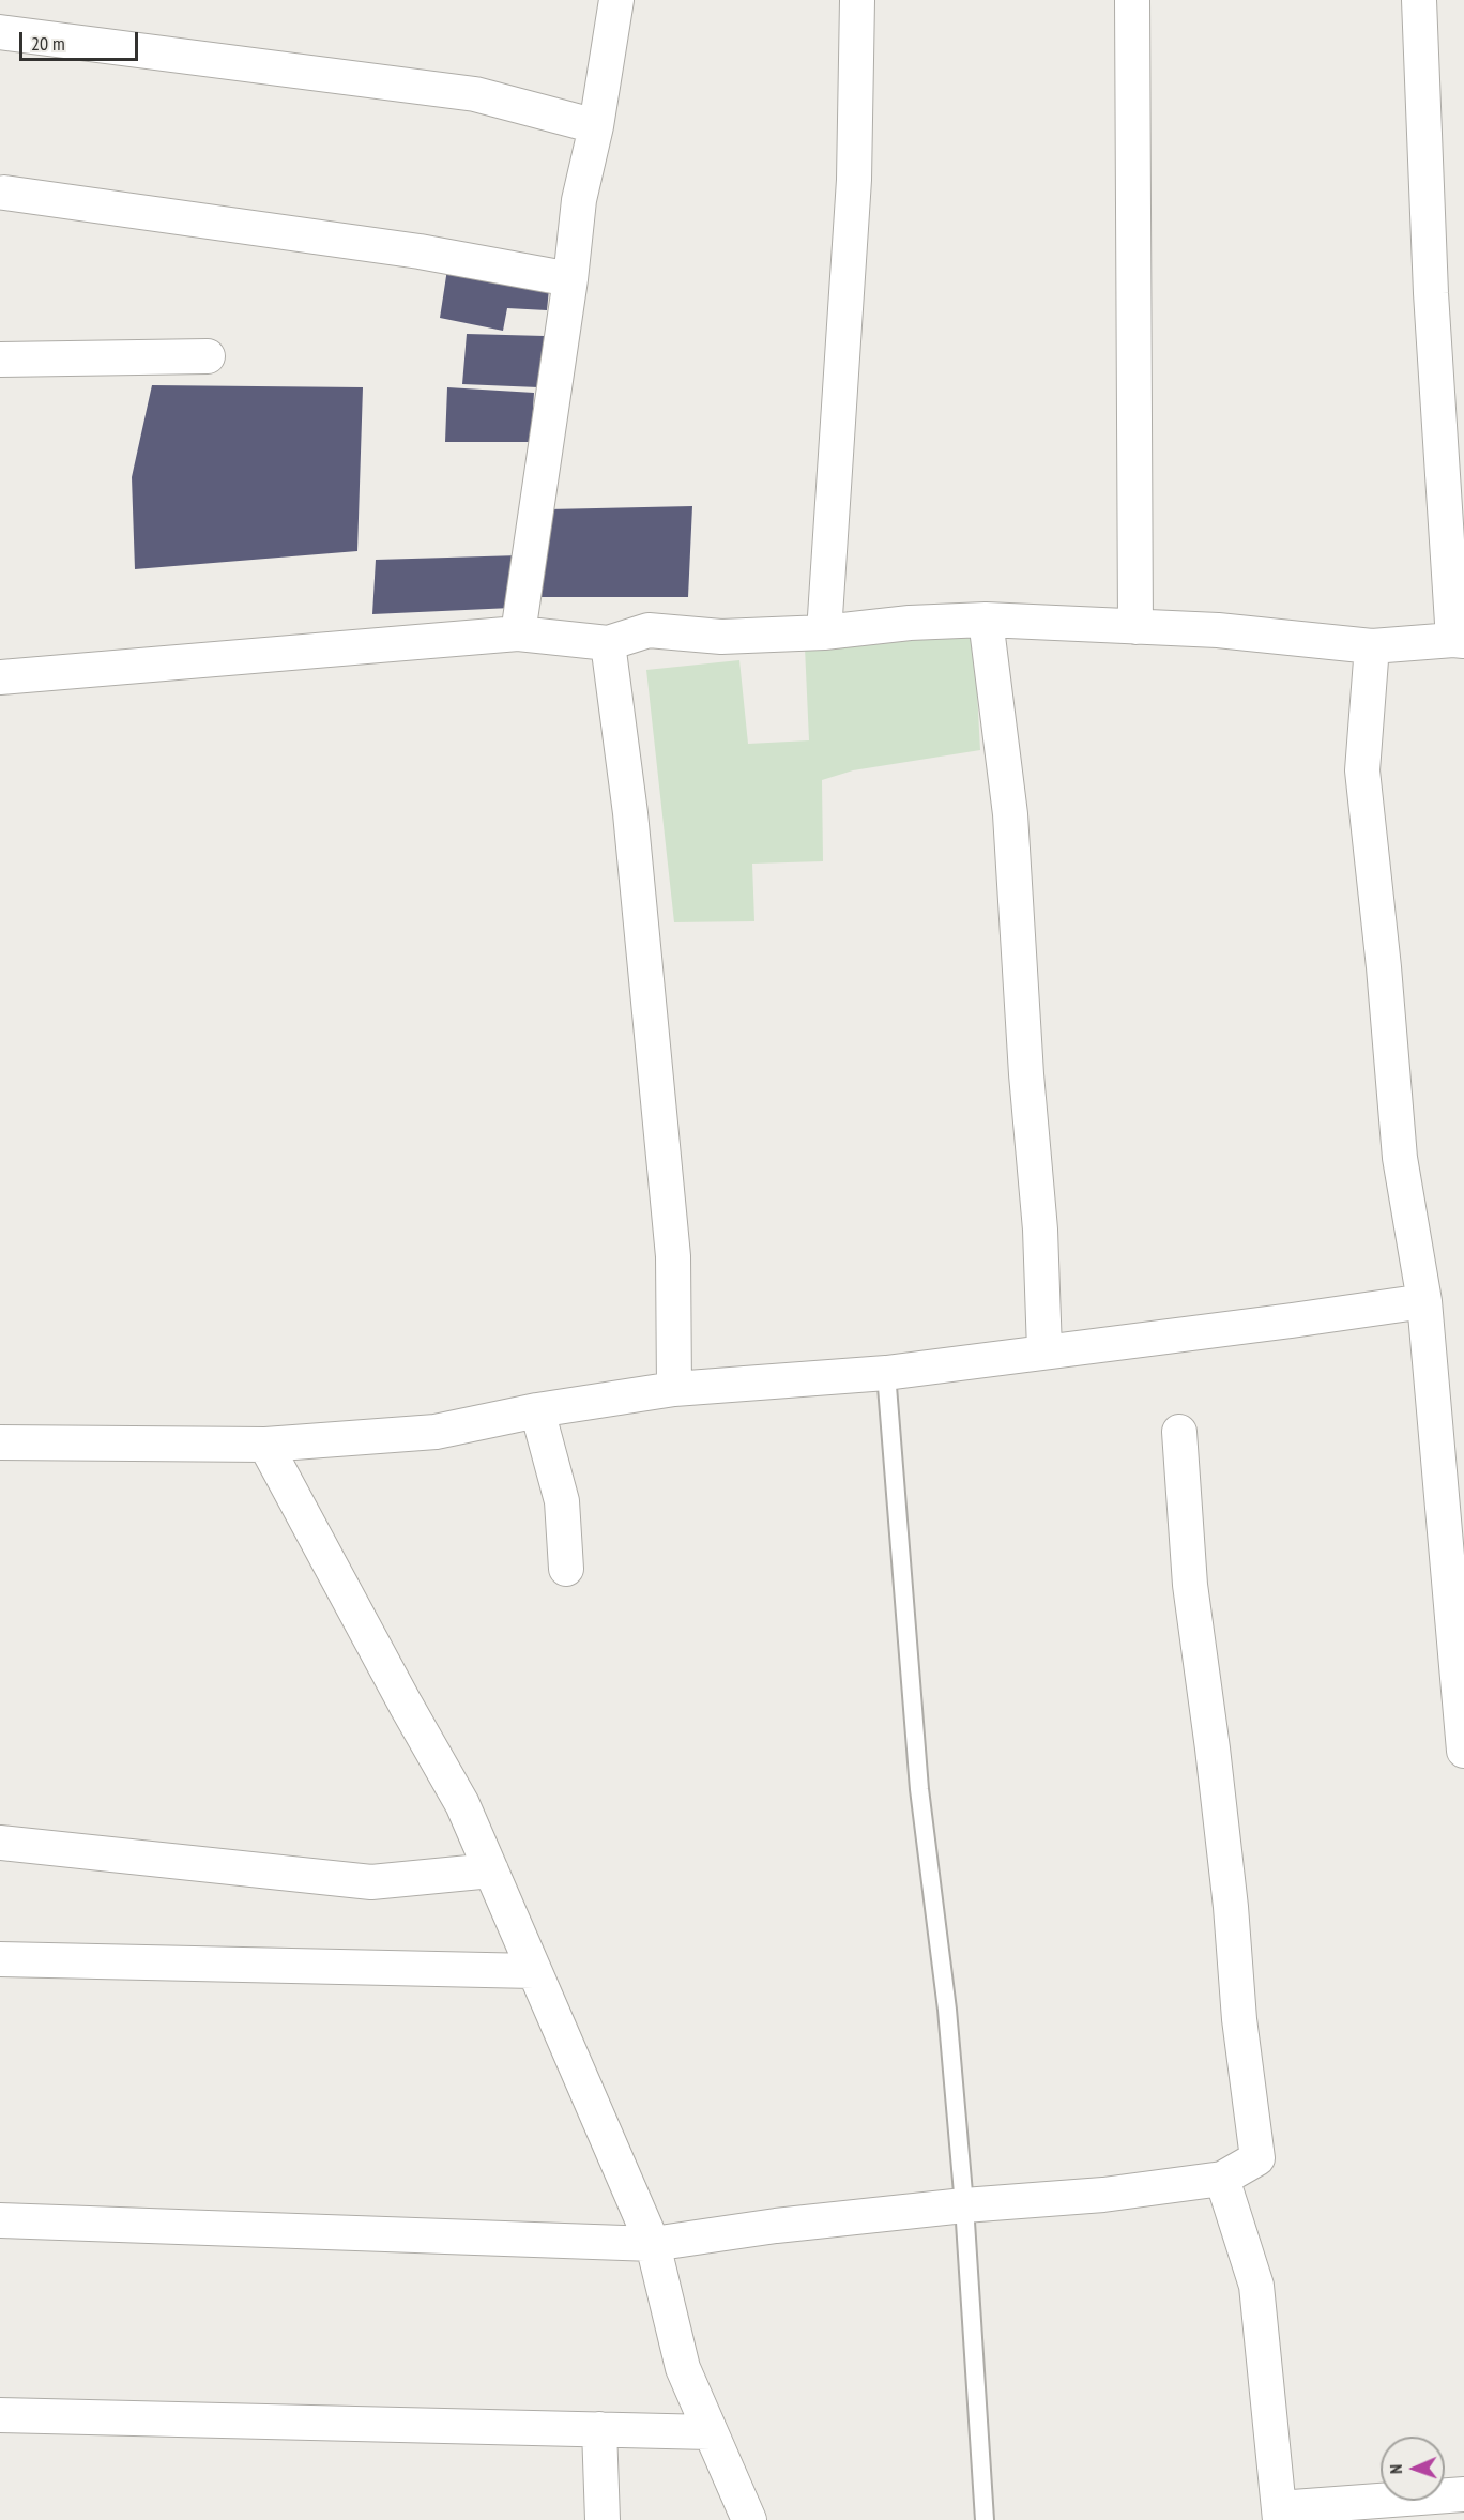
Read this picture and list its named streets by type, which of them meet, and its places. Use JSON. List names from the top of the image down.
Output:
{
  "scale_bar": "20 m",
  "north": "left"
}
